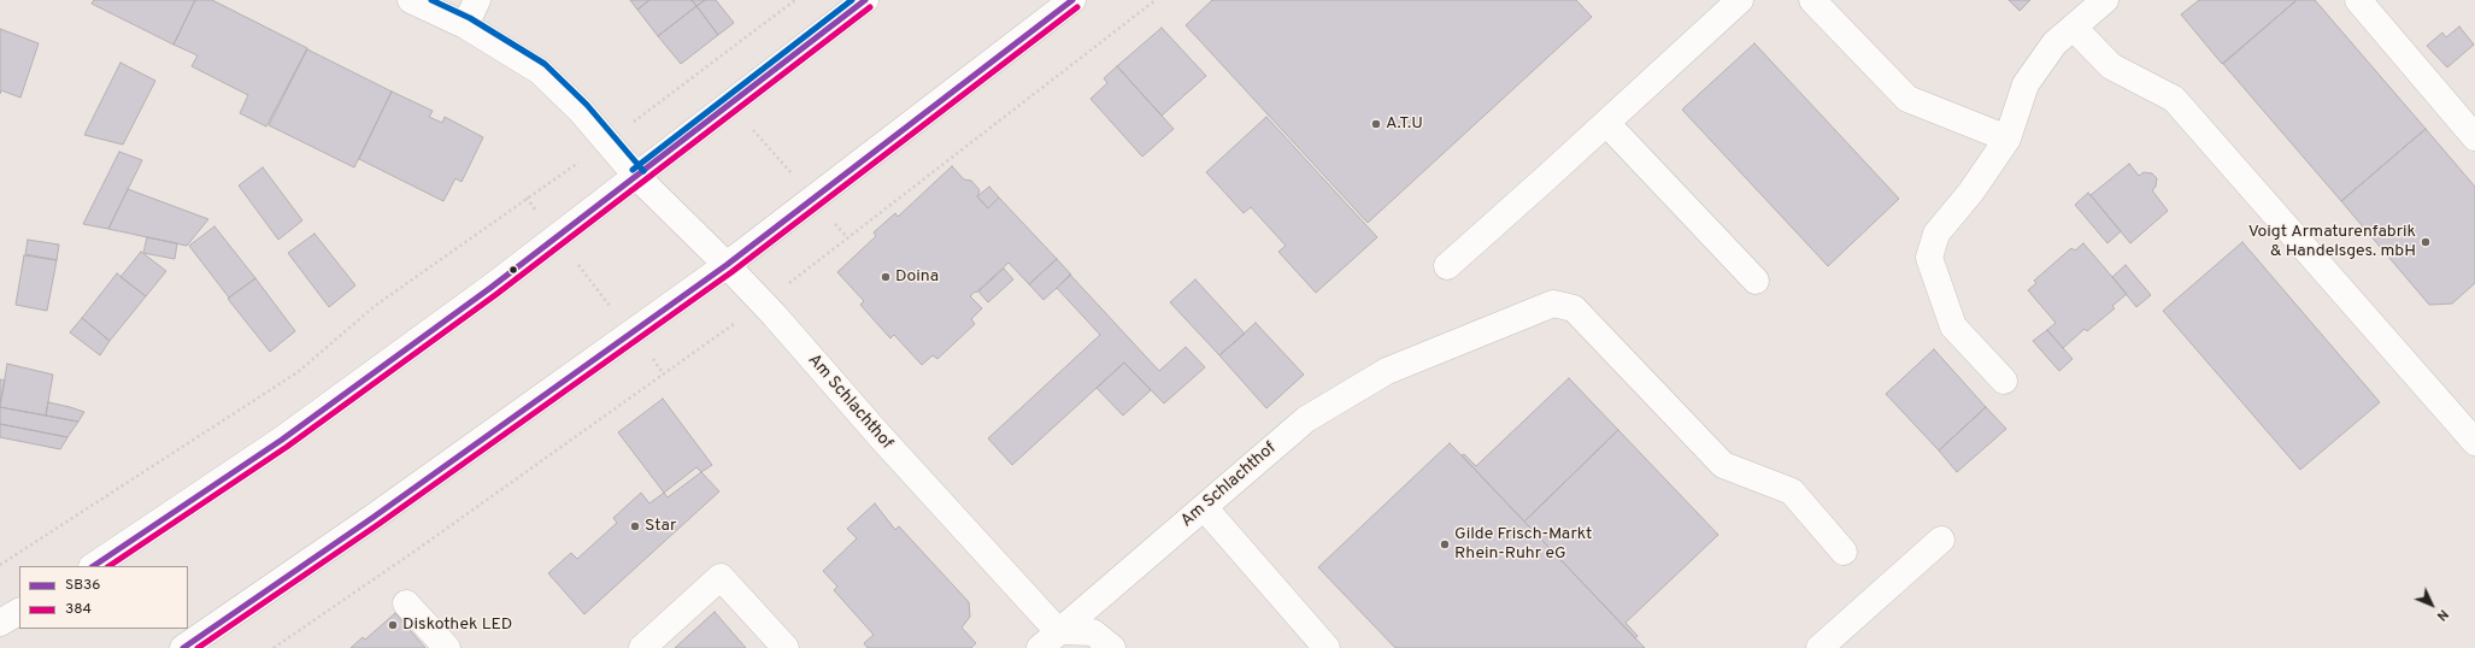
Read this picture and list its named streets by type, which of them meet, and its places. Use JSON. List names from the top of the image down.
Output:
{
  "streets": {
    "main road": ["Am Schlachthof"]
  },
  "places": [
    "A.T.U",
    "Voigt Armaturenfabrik & Handelsges. mbH",
    "Doina",
    "Star",
    "Gilde Frisch-Markt Rhein-Ruhr eG",
    "Diskothek LED"
  ],
  "lines": ["transit line SB36", "transit line 384"],
  "legend": ["SB36", "384"],
  "north": "bottom right"
}
